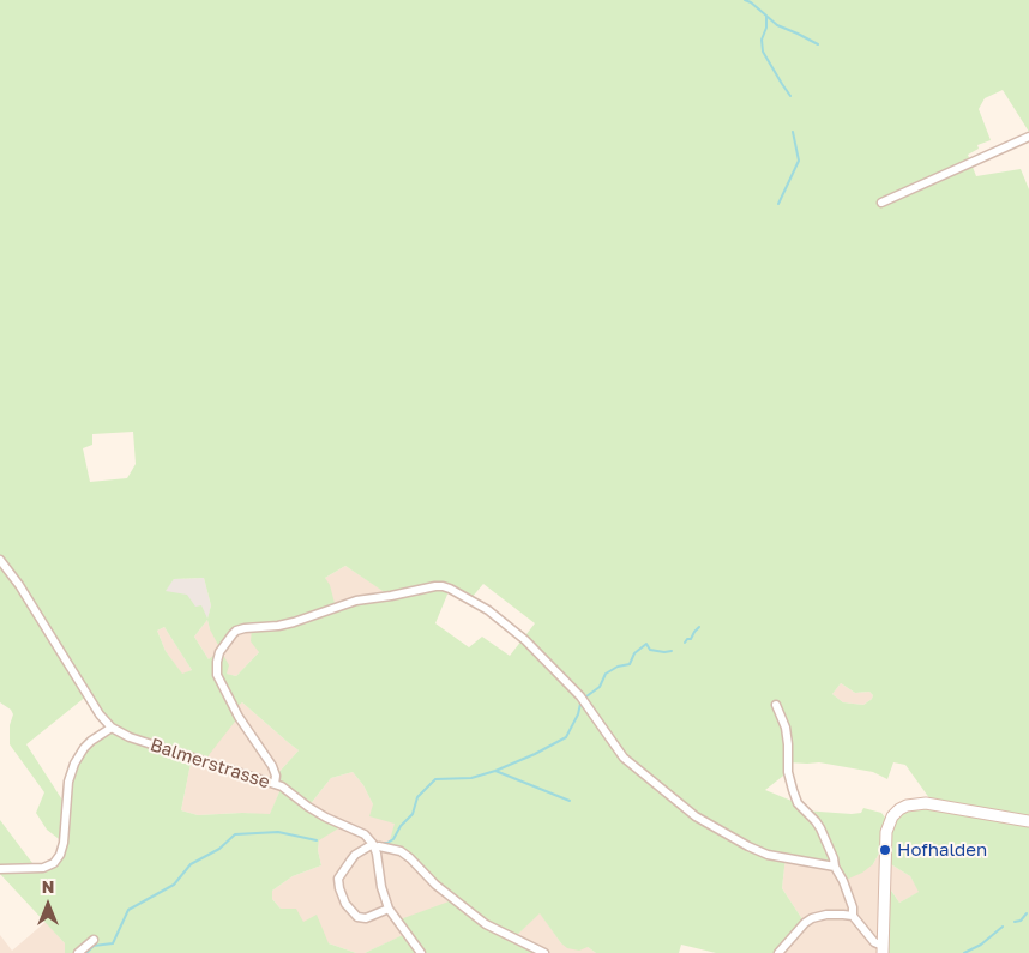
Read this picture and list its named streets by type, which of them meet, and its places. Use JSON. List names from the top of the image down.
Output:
{
  "streets": {
    "street": ["Balmerstrasse"]
  },
  "places": ["Hofhalden"],
  "north": "top"
}
